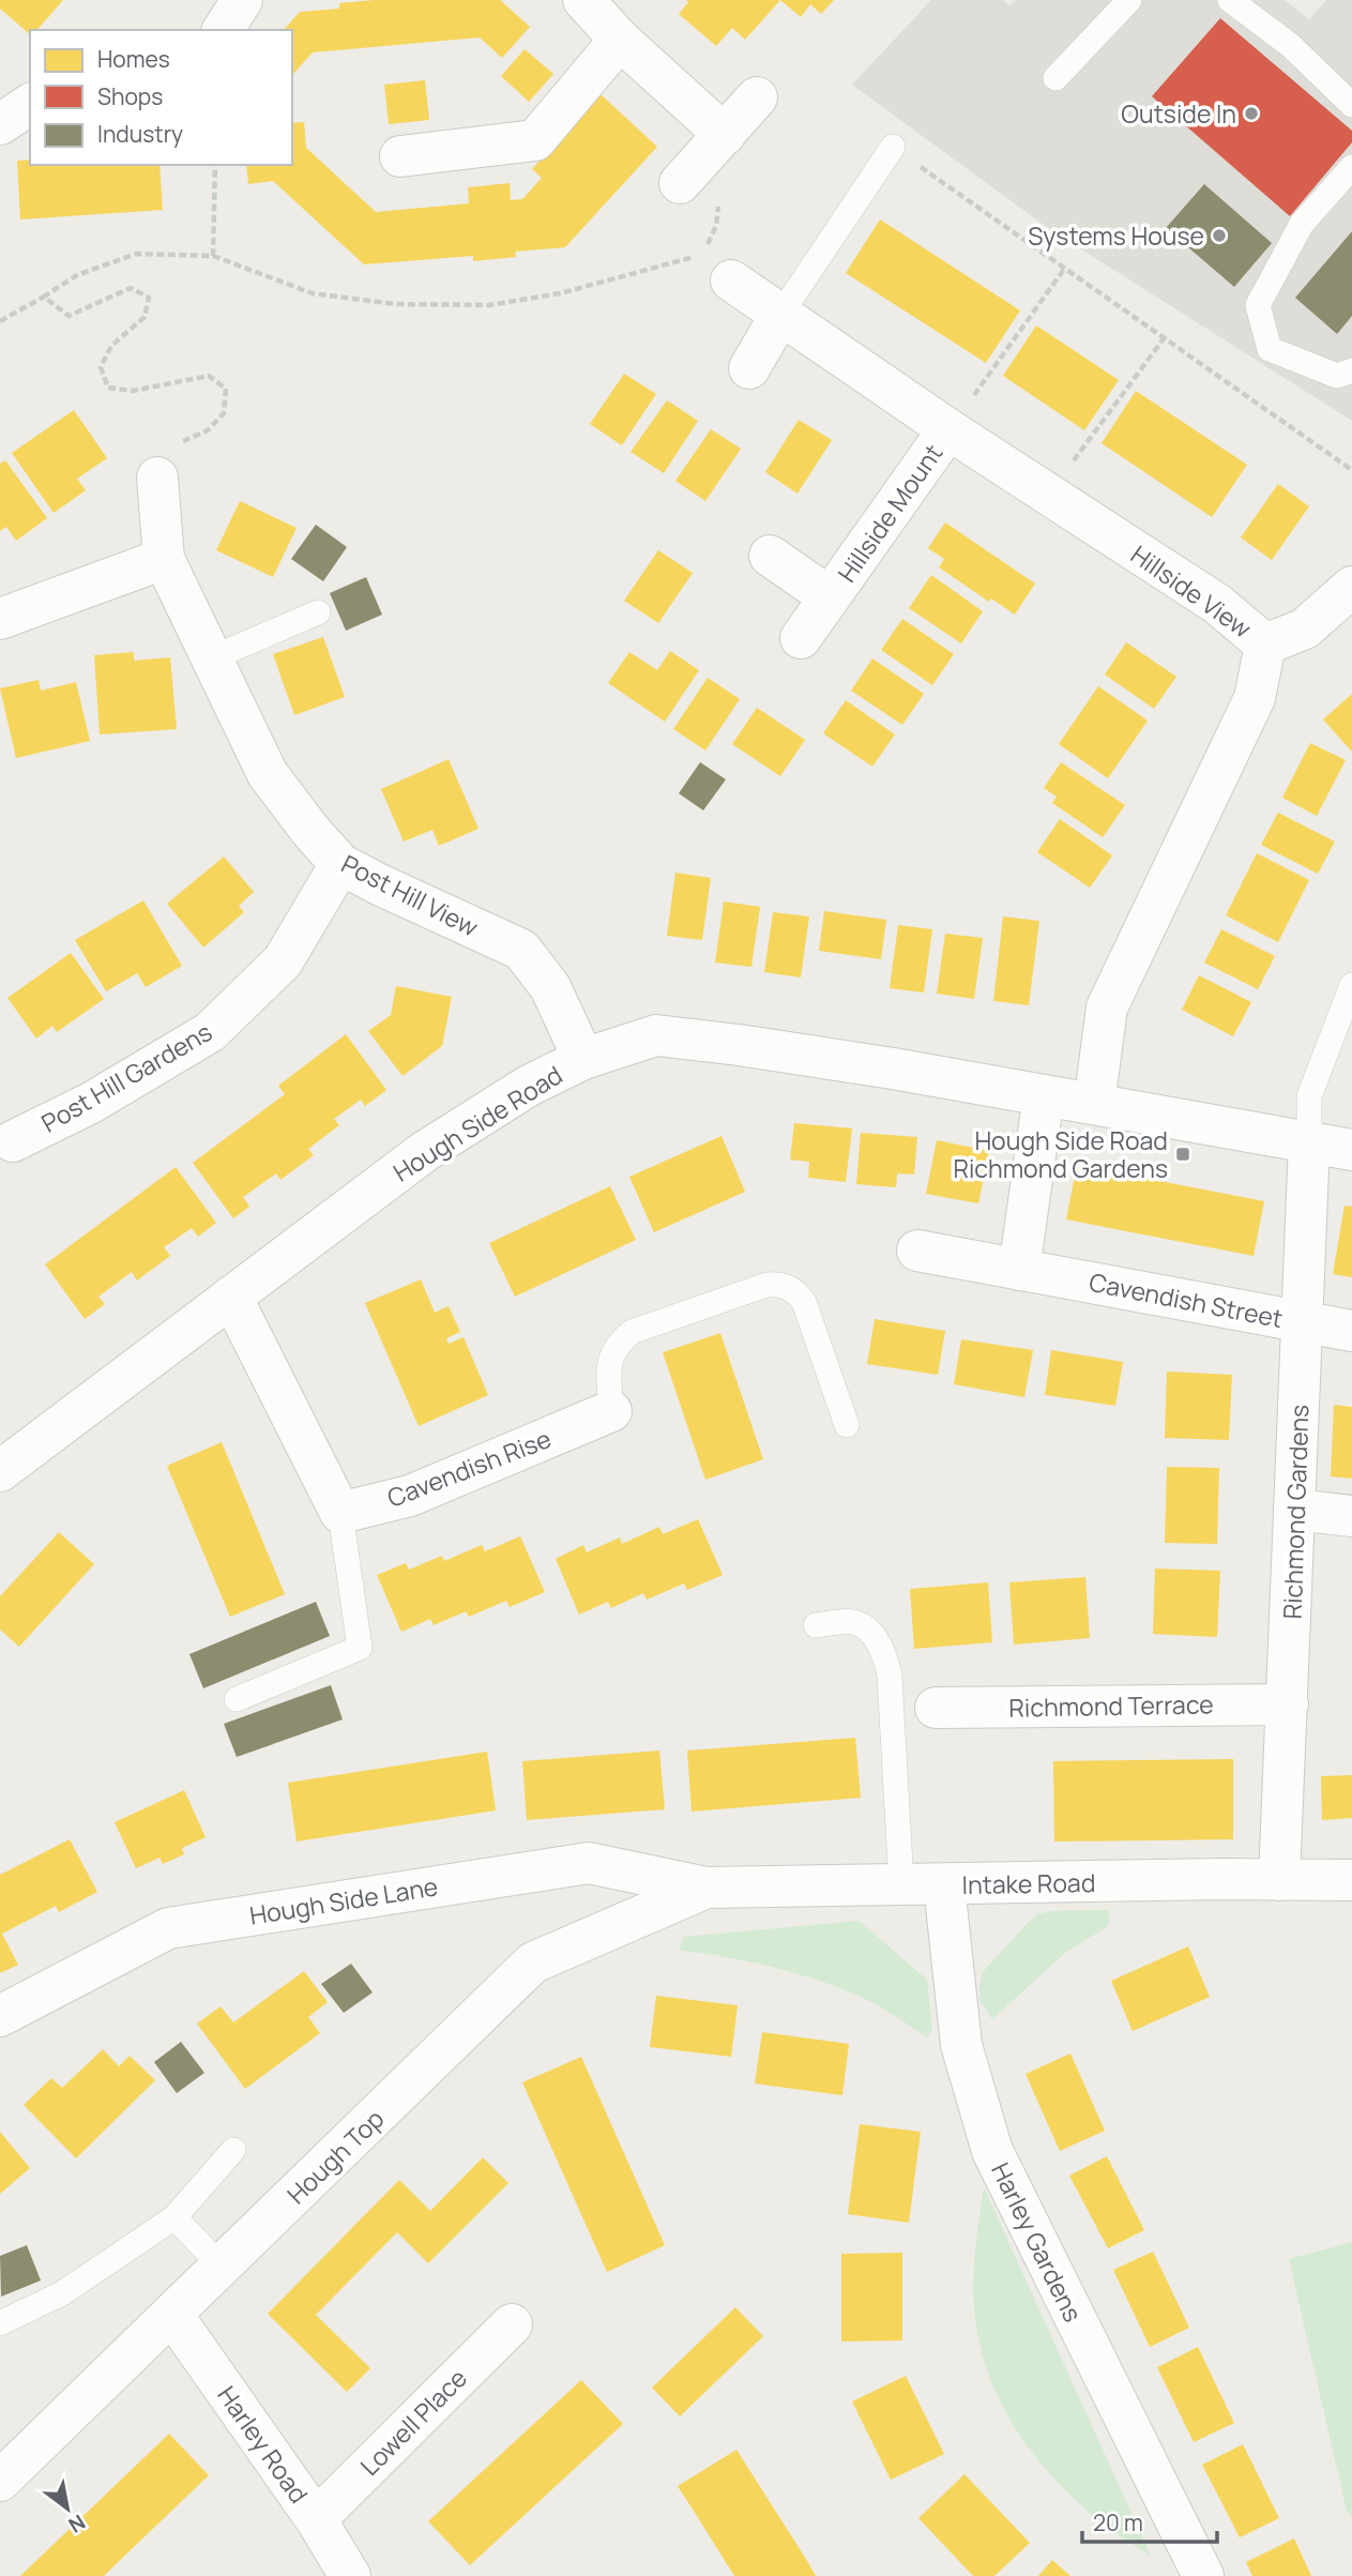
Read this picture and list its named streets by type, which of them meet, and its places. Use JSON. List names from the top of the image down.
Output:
{
  "streets": {
    "street": [
      "Hillside Mount",
      "Hillside View",
      "Post Hill View",
      "Post Hill Gardens",
      "Hough Side Road",
      "Cavendish Street",
      "Cavendish Rise",
      "Richmond Gardens",
      "Richmond Terrace",
      "Intake Road",
      "Hough Side Lane",
      "Hough Top",
      "Harley Gardens",
      "Lowell Place",
      "Harley Road"
    ]
  },
  "crossings": [
    ["Hillside Mount", "Hillside View"],
    ["Hillside View", "Hough Side Road"],
    ["Post Hill View", "Post Hill Gardens"],
    ["Post Hill View", "Hough Side Road"],
    ["Hough Side Road", "Richmond Gardens"],
    ["Cavendish Street", "Richmond Gardens"],
    ["Richmond Gardens", "Richmond Terrace"],
    ["Richmond Gardens", "Intake Road"],
    ["Intake Road", "Hough Side Lane"],
    ["Intake Road", "Hough Top"],
    ["Intake Road", "Harley Gardens"],
    ["Hough Side Lane", "Hough Top"],
    ["Hough Top", "Harley Road"],
    ["Lowell Place", "Harley Road"]
  ],
  "places": {
    "other": ["Outside In", "Systems House"],
    "transit": ["Hough Side Road Richmond Gardens"]
  },
  "legend": ["Homes", "Shops", "Industry"],
  "scale_bar": "20 m",
  "north": "bottom right"
}
